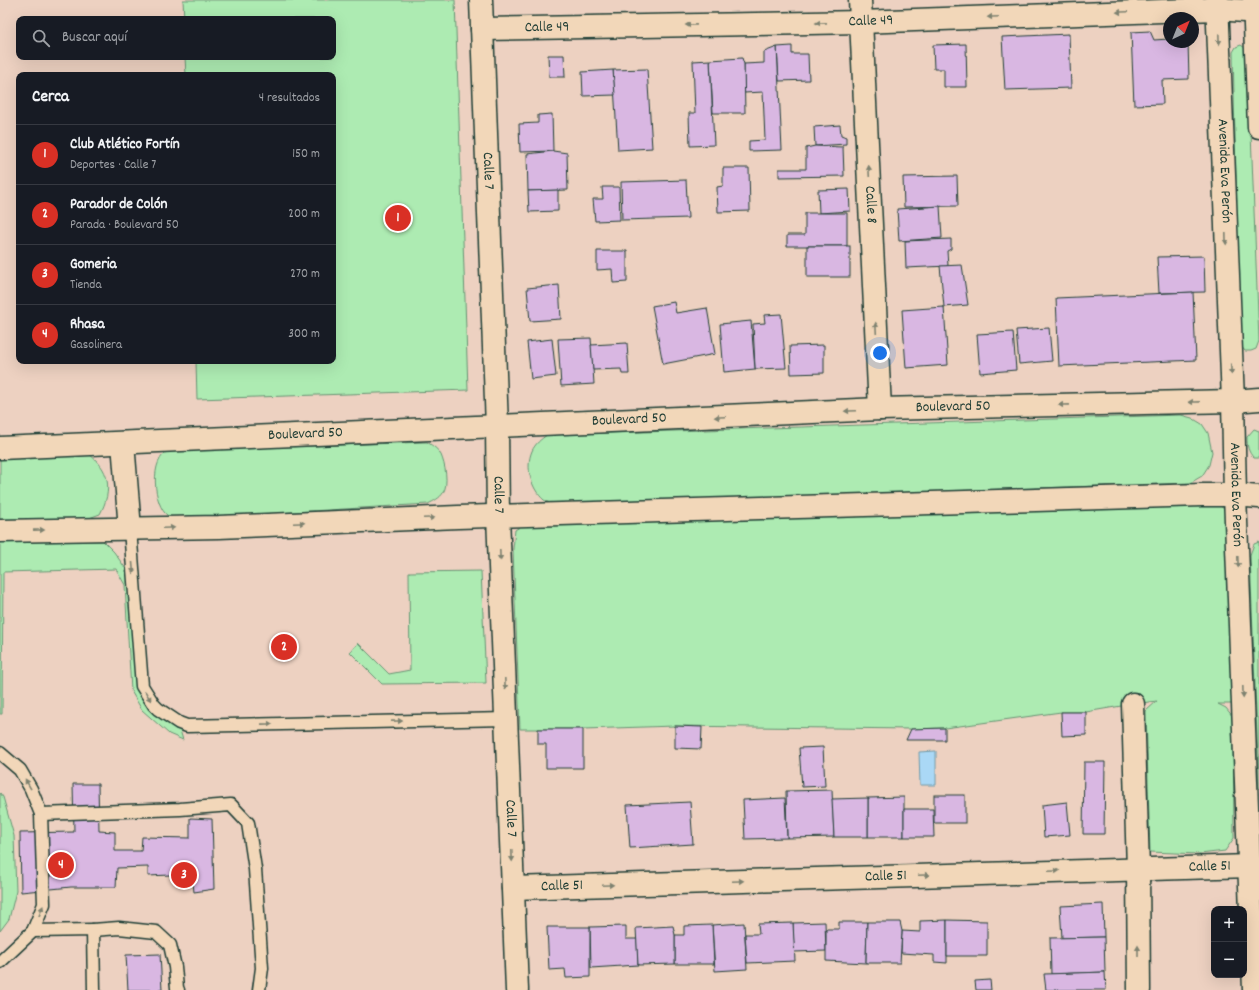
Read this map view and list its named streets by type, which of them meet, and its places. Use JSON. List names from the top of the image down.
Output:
{
  "streets": {
    "main road": [
      "Calle 49",
      "Calle 7",
      "Avenida Eva Perón",
      "Calle 8",
      "Boulevard 50",
      "Calle 51"
    ]
  },
  "crossings": [
    ["Calle 49", "Calle 7"],
    ["Calle 49", "Avenida Eva Perón"],
    ["Calle 49", "Calle 8"],
    ["Calle 7", "Boulevard 50"],
    ["Calle 7", "Calle 51"],
    ["Avenida Eva Perón", "Boulevard 50"],
    ["Avenida Eva Perón", "Calle 51"],
    ["Calle 8", "Boulevard 50"]
  ],
  "one_way": [
    "Calle 49",
    "Calle 7",
    "Calle 8",
    "Calle 51"
  ],
  "north": "top right",
  "page": {
    "search": "Buscar aquí",
    "heading": ["Cerca", "4 resultados"],
    "list": [
      {
        "mark": "1",
        "name": "Club Atlético Fortín",
        "note": "Deportes · Calle 7",
        "value": "150 m"
      },
      {
        "mark": "2",
        "name": "Parador de Colón",
        "note": "Parada · Boulevard 50",
        "value": "200 m"
      },
      {
        "mark": "3",
        "name": "Gomeria",
        "note": "Tienda",
        "value": "270 m"
      },
      {
        "mark": "4",
        "name": "Rhasa",
        "note": "Gasolinera",
        "value": "300 m"
      }
    ],
    "pins": [
      "1",
      "2",
      "4",
      "3"
    ],
    "map_buttons": ["+", "−"]
  }
}
